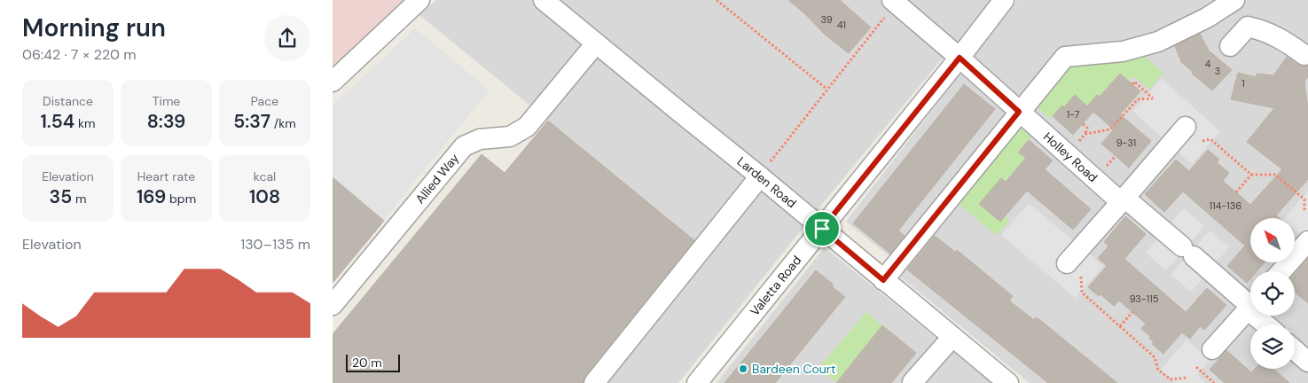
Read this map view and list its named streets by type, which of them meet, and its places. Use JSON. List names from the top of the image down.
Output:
{
  "streets": {
    "street": [
      "Holley Road",
      "Allied Way",
      "Larden Road",
      "Valetta Road"
    ]
  },
  "crossings": [
    ["Holley Road", "Valetta Road"],
    ["Allied Way", "Larden Road"],
    ["Larden Road", "Valetta Road"]
  ],
  "places": ["Bardeen Court"],
  "house_numbers": [
    "39",
    "41",
    "4",
    "3",
    "1",
    "1-7",
    "9-31",
    "114-136",
    "93-115"
  ],
  "scale_bar": "20 m",
  "north": "top left",
  "page": {
    "heading": ["Morning run", "06:42 · 7 × 220 m"],
    "stats": [
      ["Distance", "1.54 km"],
      ["Time", "8:39"],
      ["Pace", "5:37 /km"],
      ["Elevation", "35 m"],
      ["Heart rate", "169 bpm"],
      ["kcal", "108"]
    ],
    "chart": ["Elevation", "130–135 m"],
    "scale": "20 m"
  }
}
